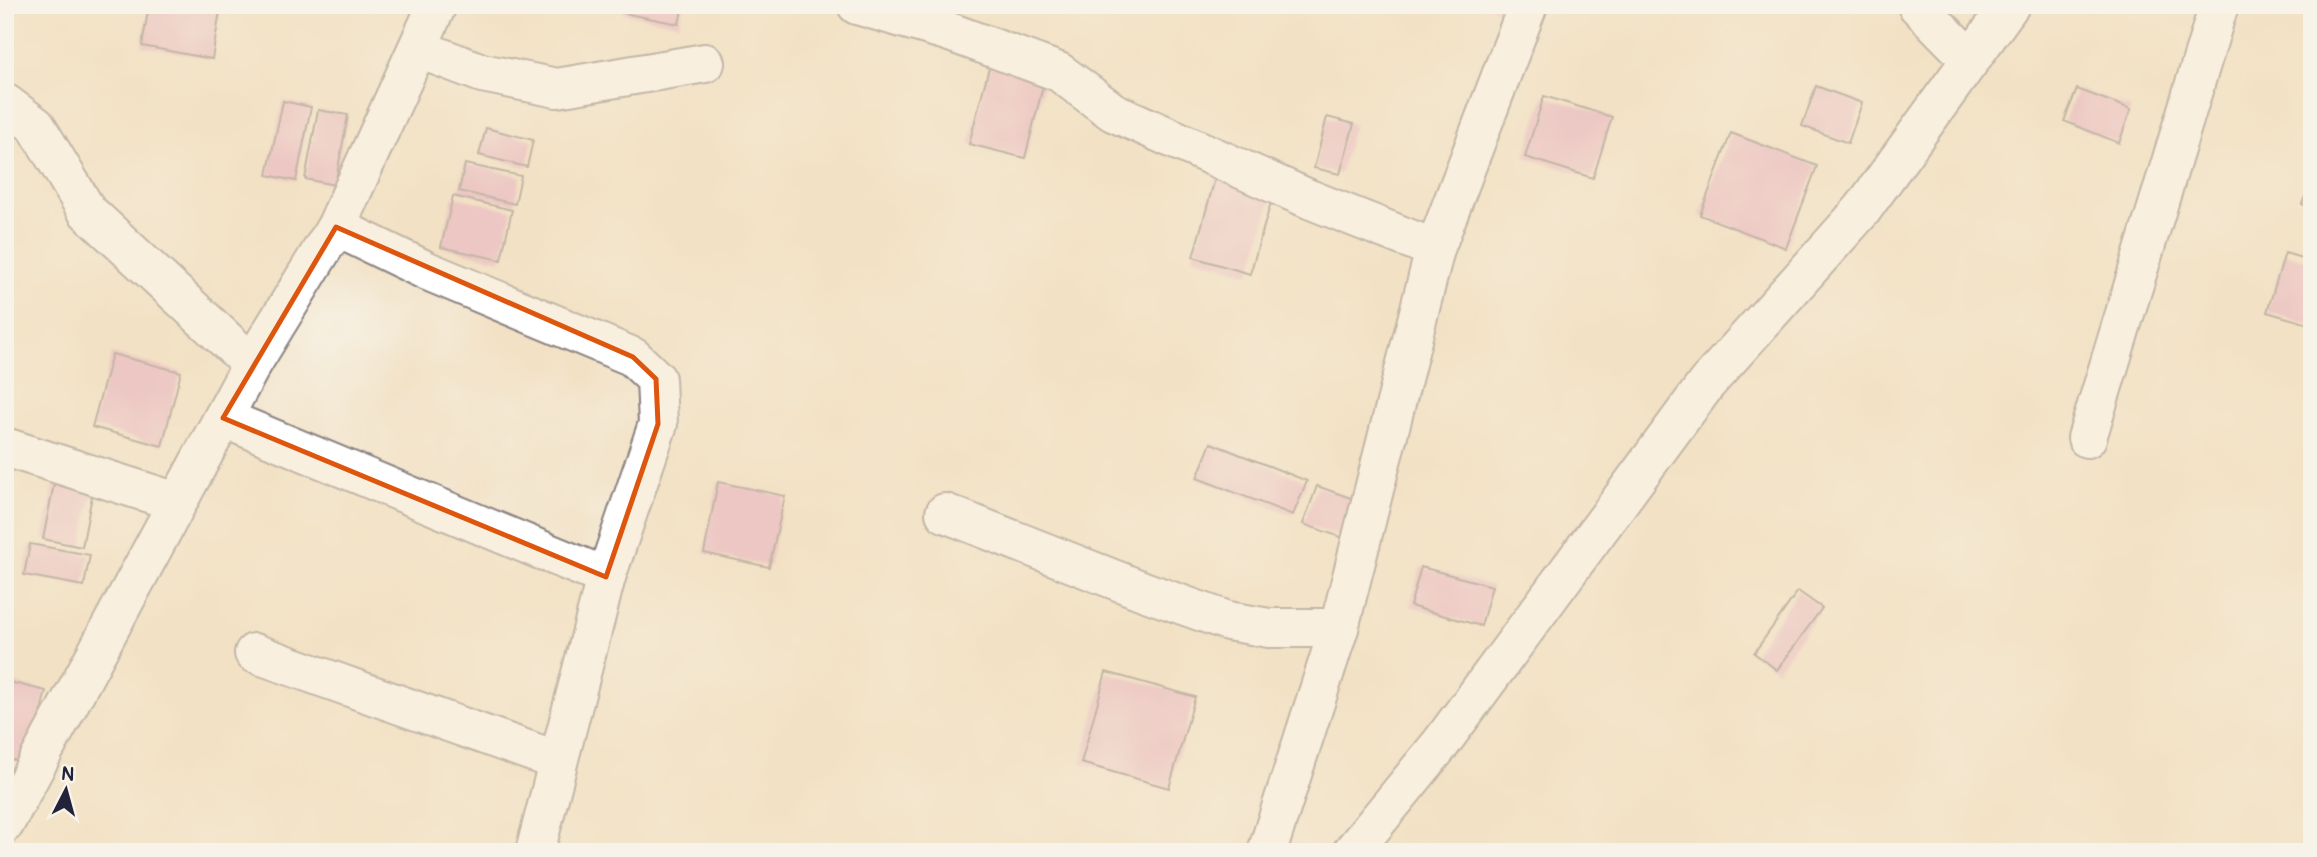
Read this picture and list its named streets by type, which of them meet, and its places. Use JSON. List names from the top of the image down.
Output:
{
  "north": "top"
}
